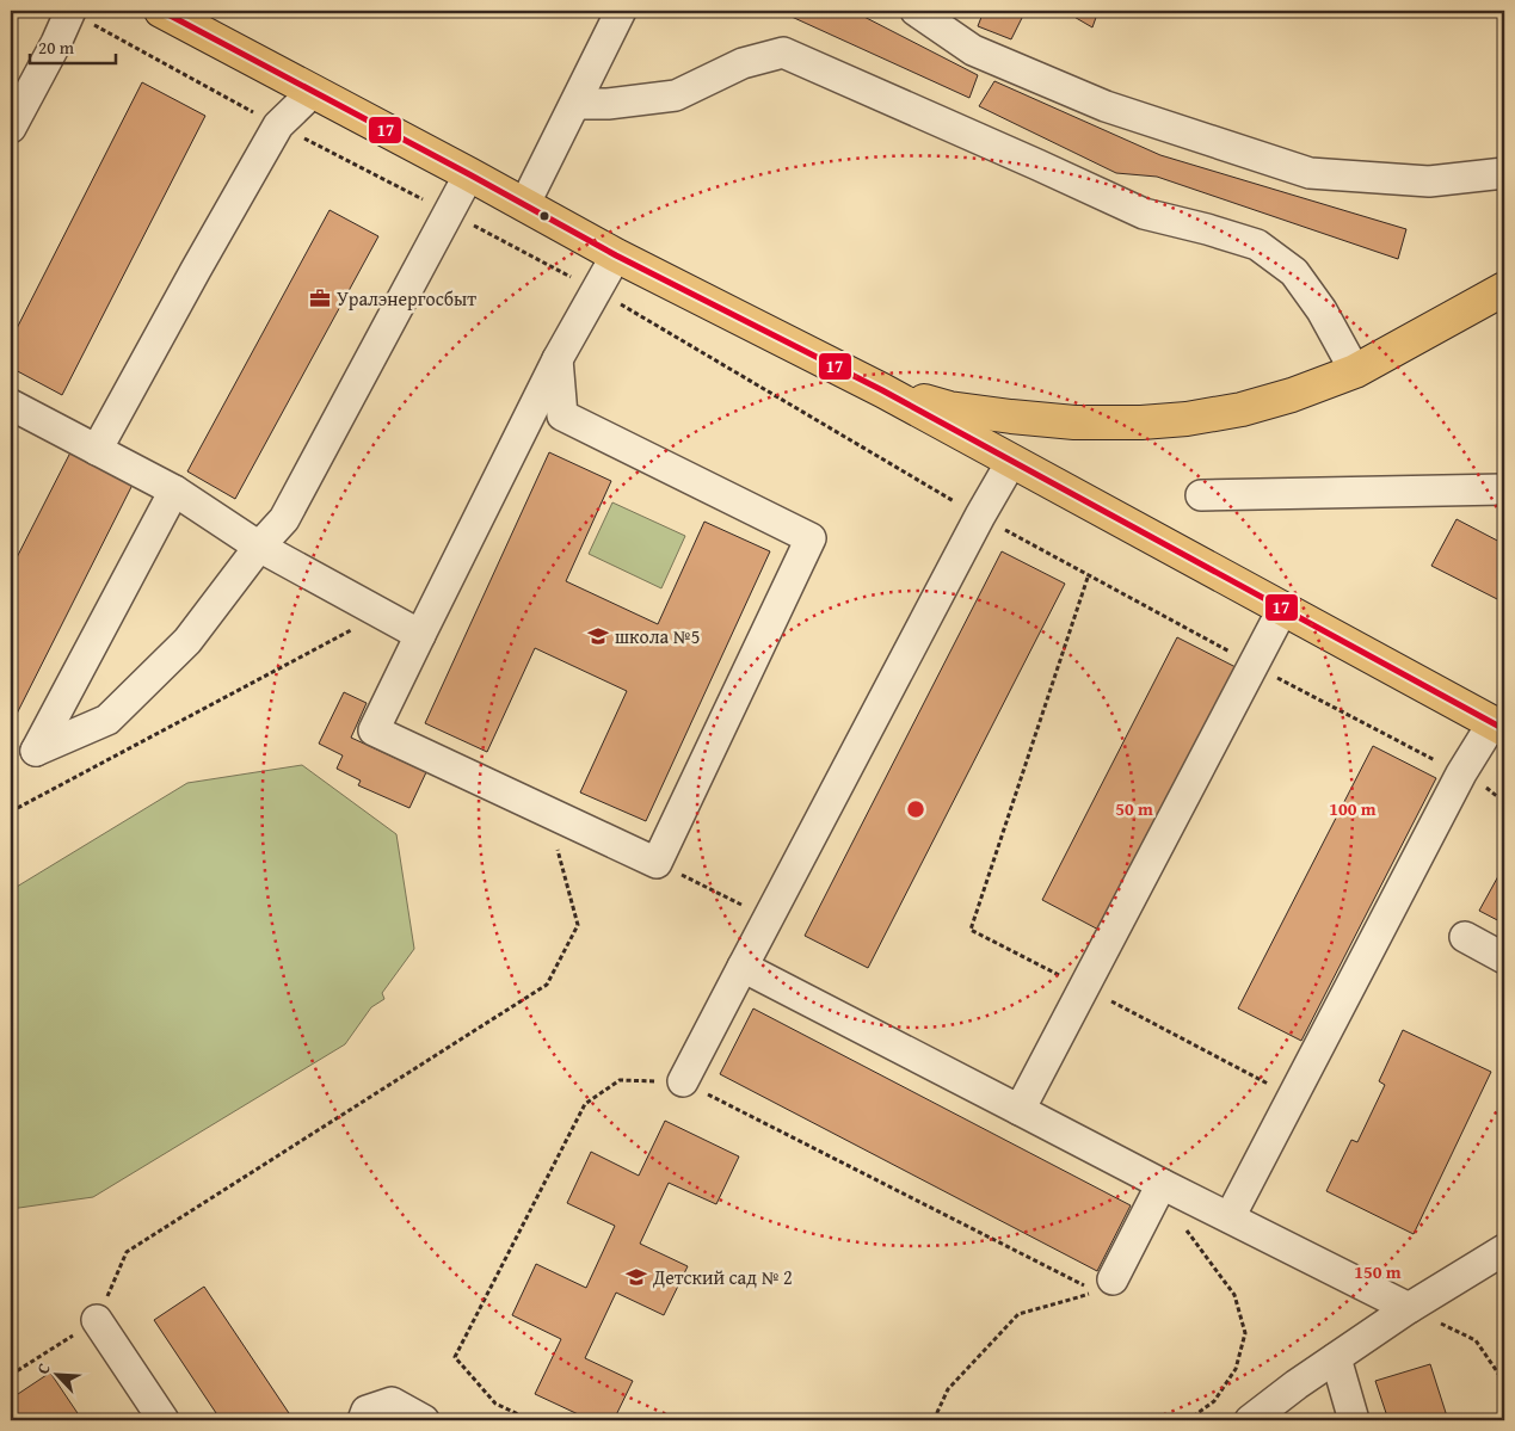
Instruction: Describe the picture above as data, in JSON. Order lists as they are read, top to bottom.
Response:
{
  "places": {
    "office": ["Уралэнергосбыт"],
    "school or university": ["школа №5", "Детский сад № 2"]
  },
  "lines": ["transit line 17"],
  "scale_bar": "20 m",
  "north": "top left",
  "rings": ["50 m", "100 m", "150 m"]
}
